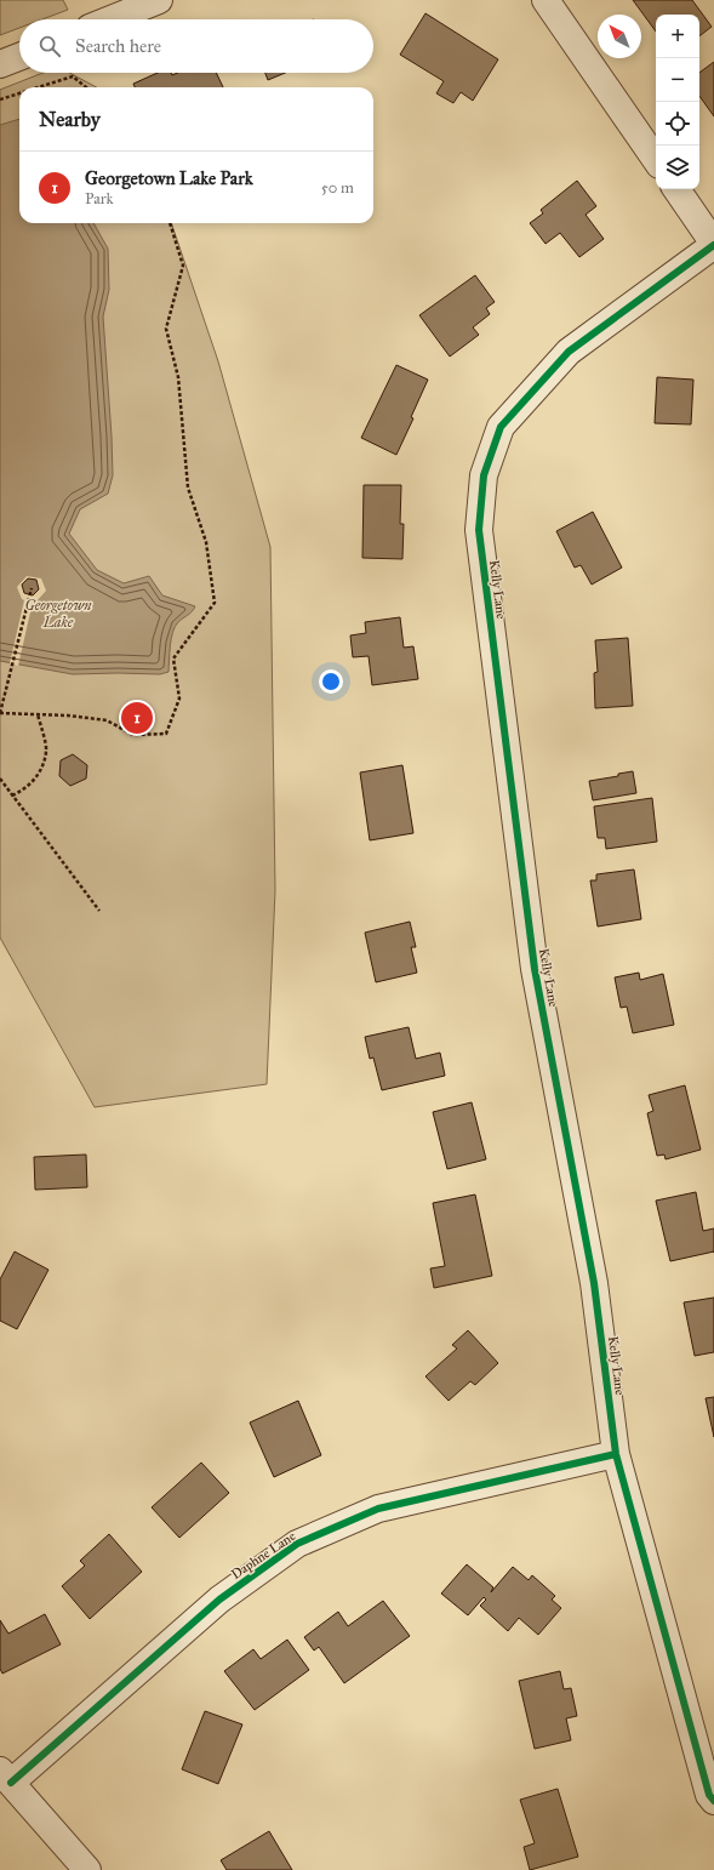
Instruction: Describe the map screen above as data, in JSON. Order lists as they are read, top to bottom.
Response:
{
  "streets": {
    "street": ["Kelly Lane", "Daphne Lane"]
  },
  "crossings": [
    ["Kelly Lane", "Daphne Lane"]
  ],
  "water": ["Georgetown Lake"],
  "north": "top left",
  "page": {
    "map_buttons": ["+", "−"],
    "search": "Search here",
    "heading": "Nearby",
    "list": [
      {
        "mark": "1",
        "name": "Georgetown Lake Park",
        "note": "Park",
        "value": "50 m"
      }
    ],
    "pins": "1"
  }
}
